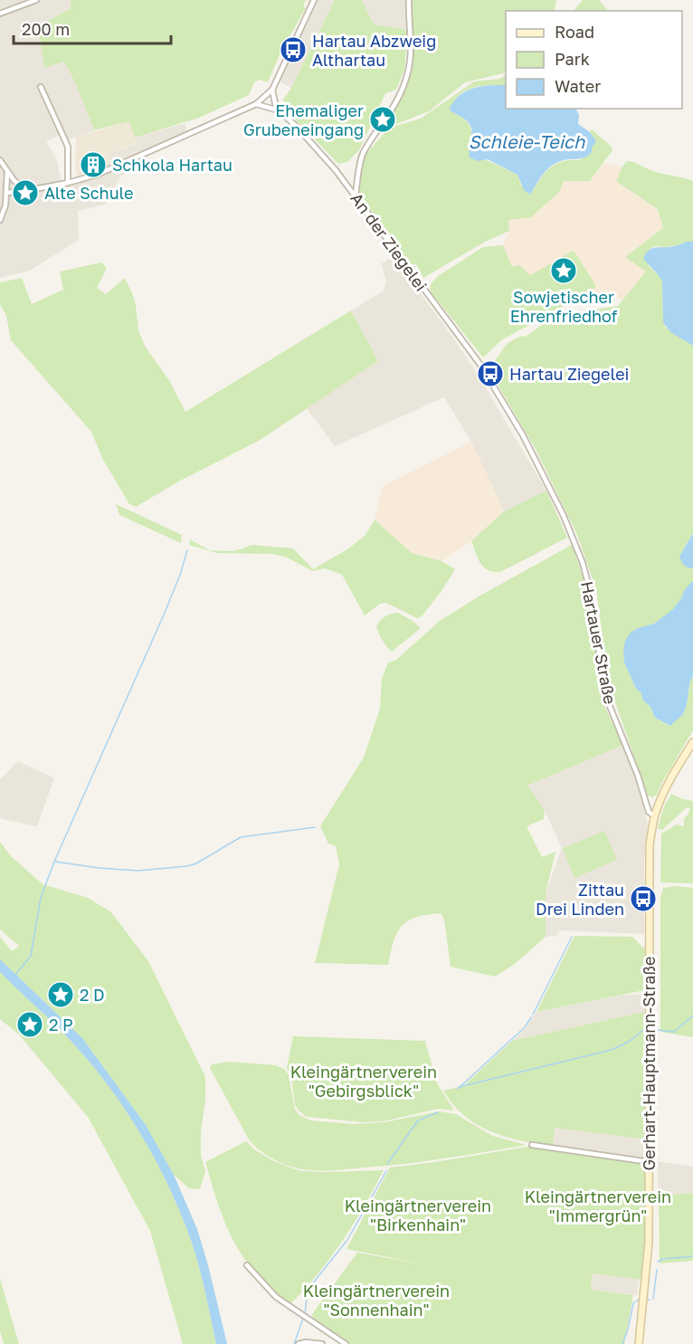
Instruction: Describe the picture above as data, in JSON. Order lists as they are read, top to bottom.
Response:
{
  "streets": {
    "main road": ["Gerhart-Hauptmann-Straße"],
    "street": ["An der Ziegelei", "Hartauer Straße"]
  },
  "crossings": [
    ["An der Ziegelei", "Hartauer Straße"],
    ["Hartauer Straße", "Gerhart-Hauptmann-Straße"]
  ],
  "water": ["Schleie-Teich"],
  "parks": [
    "Kleingärtnerverein \"Gebirgsblick\"",
    "Kleingärtnerverein \"Immergrün\"",
    "Kleingärtnerverein \"Birkenhain\"",
    "Kleingärtnerverein \"Sonnenhain\""
  ],
  "places": {
    "bus stop": ["Hartau Abzweig Althartau", "Hartau Ziegelei", "Zittau Drei Linden"],
    "place": [
      "Ehemaliger Grubeneingang",
      "Alte Schule",
      "Sowjetischer Ehrenfriedhof",
      "2 D",
      "2 P"
    ],
    "building": ["Schkola Hartau"]
  },
  "legend": ["Road", "Park", "Water"],
  "scale_bar": "200 m"
}
